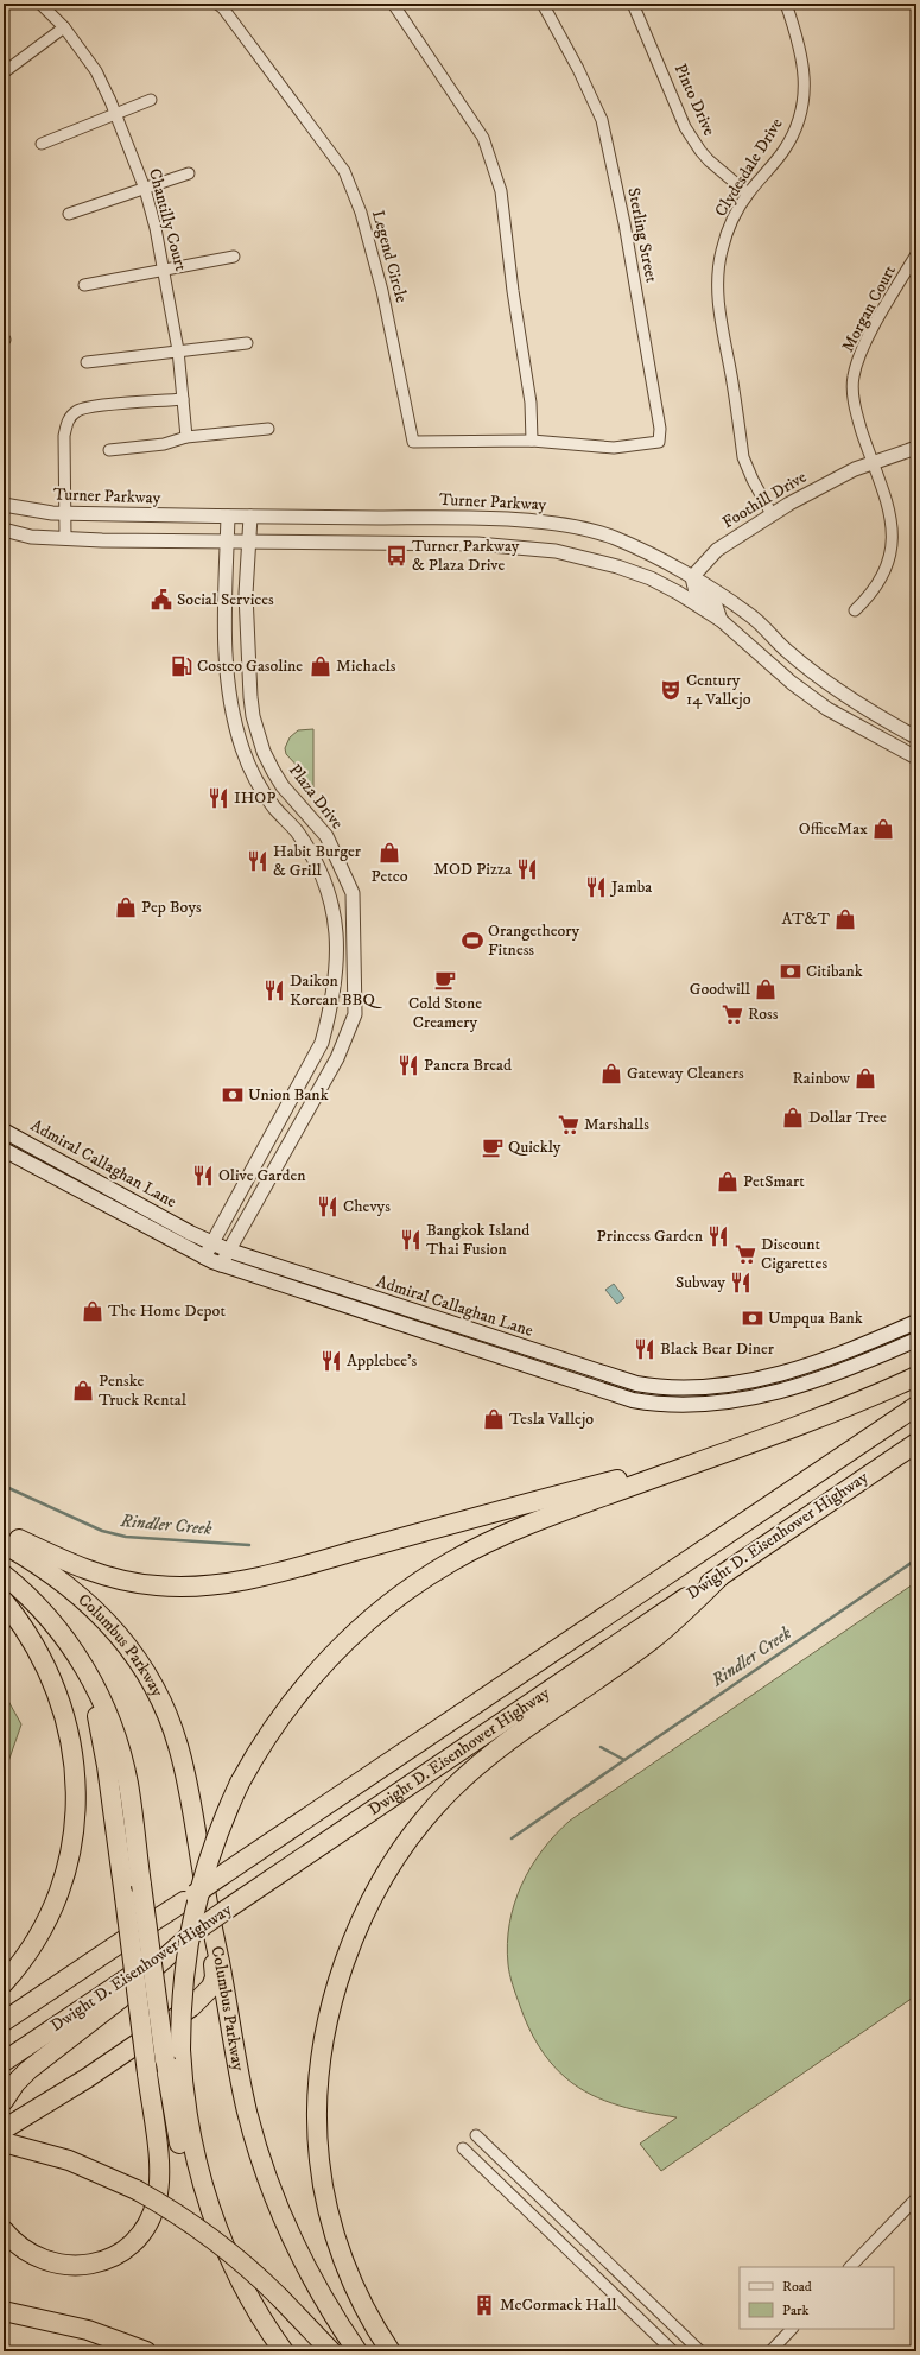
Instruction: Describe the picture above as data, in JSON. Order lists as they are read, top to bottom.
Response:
{
  "streets": {
    "highway": ["Dwight D. Eisenhower Highway", "Columbus Parkway"],
    "main road": ["Admiral Callaghan Lane"],
    "street": [
      "Pinto Drive",
      "Clydesdale Drive",
      "Chantilly Court",
      "Sterling Street",
      "Legend Circle",
      "Morgan Court",
      "Turner Parkway",
      "Foothill Drive",
      "Plaza Drive"
    ]
  },
  "crossings": [
    ["Pinto Drive", "Clydesdale Drive"],
    ["Clydesdale Drive", "Foothill Drive"],
    ["Sterling Street", "Legend Circle"],
    ["Morgan Court", "Foothill Drive"],
    ["Turner Parkway", "Foothill Drive"],
    ["Turner Parkway", "Plaza Drive"],
    ["Plaza Drive", "Admiral Callaghan Lane"]
  ],
  "water": ["Rindler Creek"],
  "places": {
    "bus stop": ["Turner Parkway & Plaza Drive"],
    "public building": ["Social Services"],
    "fuel station": ["Costco Gasoline"],
    "shop": [
      "Michaels",
      "OfficeMax",
      "Petco",
      "Pep Boys",
      "AT&T",
      "Goodwill",
      "Gateway Cleaners",
      "Rainbow",
      "Dollar Tree",
      "PetSmart",
      "The Home Depot",
      "Penske Truck Rental",
      "Tesla Vallejo"
    ],
    "theatre": ["Century 14 Vallejo"],
    "restaurant": [
      "IHOP",
      "Habit Burger & Grill",
      "MOD Pizza",
      "Jamba",
      "Daikon Korean BBQ",
      "Panera Bread",
      "Olive Garden",
      "Chevys",
      "Princess Garden",
      "Bangkok Island Thai Fusion",
      "Subway",
      "Black Bear Diner",
      "Applebee's"
    ],
    "sports": ["Orangetheory Fitness"],
    "bank": ["Citibank", "Union Bank", "Umpqua Bank"],
    "cafe": ["Cold Stone Creamery", "Quickly"],
    "supermarket": ["Ross", "Marshalls", "Discount Cigarettes"],
    "building": ["McCormack Hall"]
  },
  "legend": ["Road", "Park"]
}
